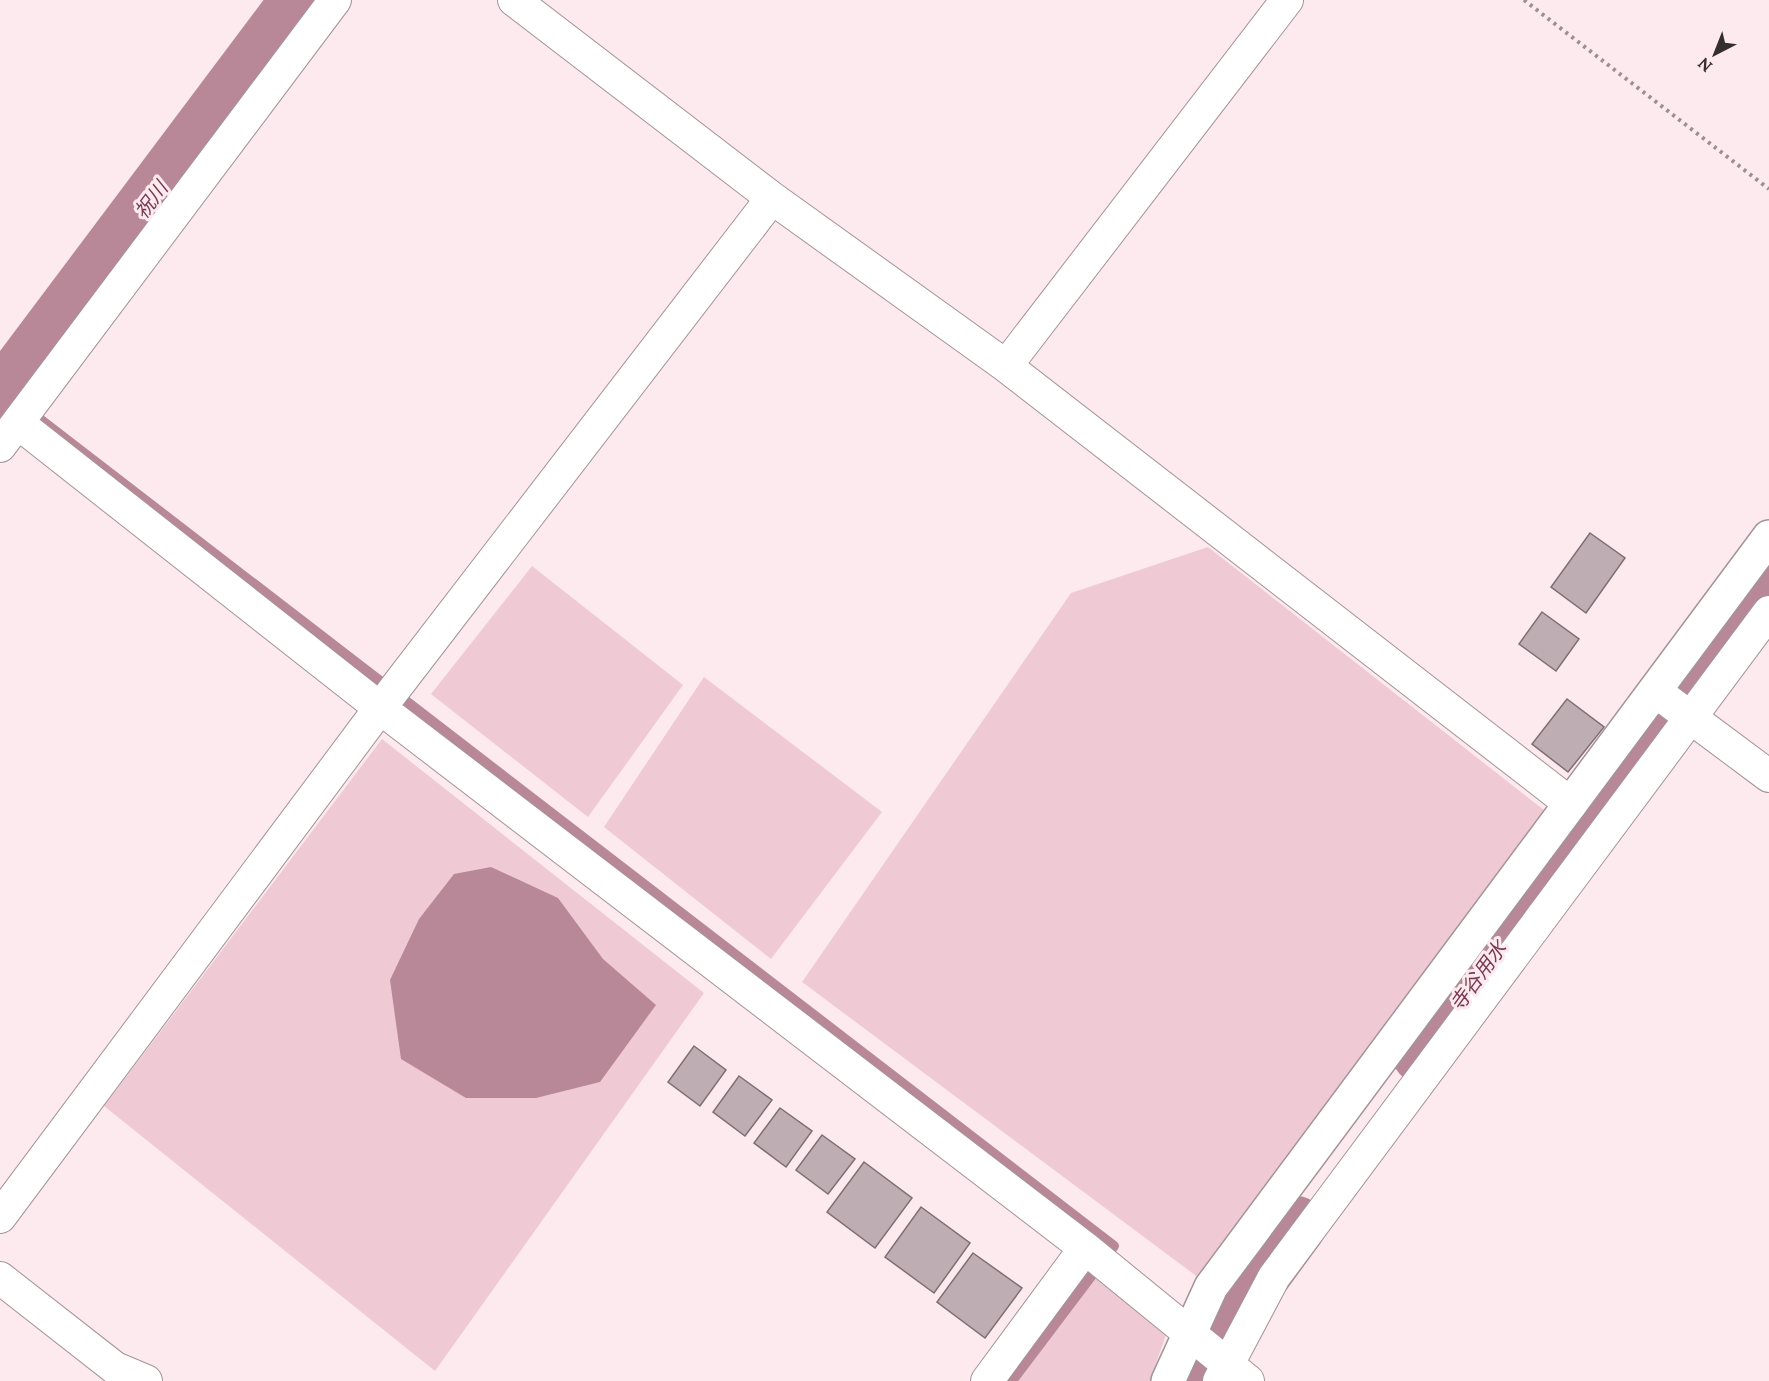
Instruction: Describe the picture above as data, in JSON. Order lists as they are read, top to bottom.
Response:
{
  "water": ["祝川", "寺谷用水"],
  "north": "bottom left"
}
